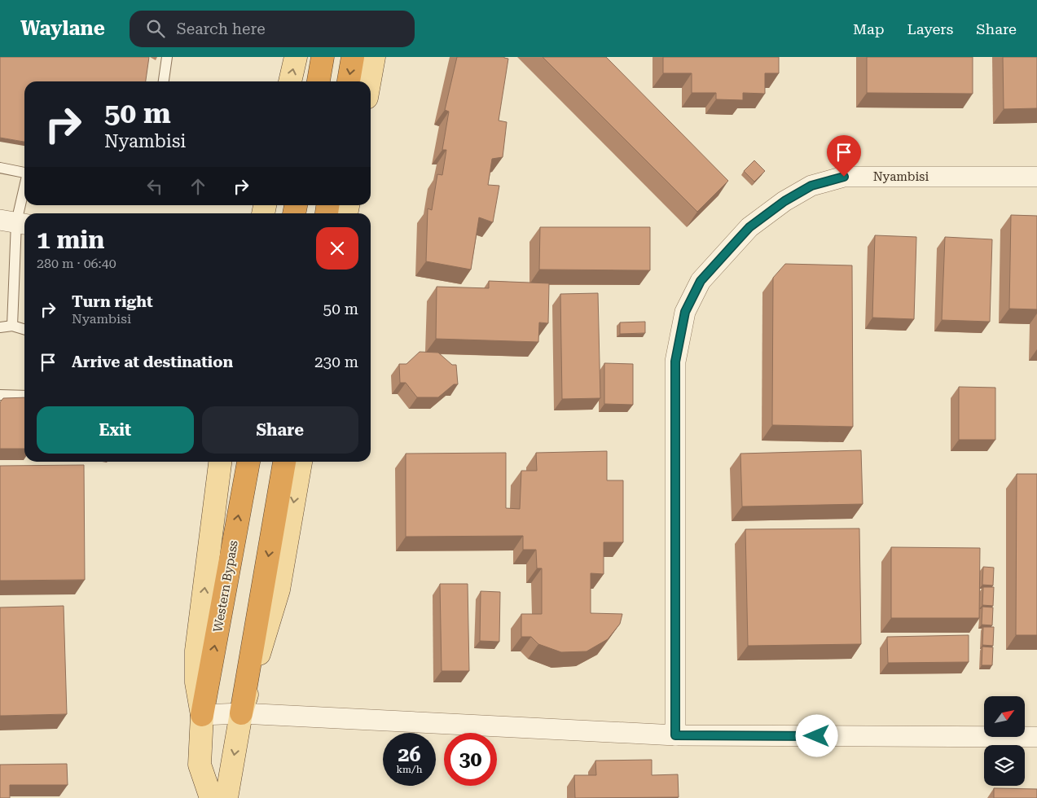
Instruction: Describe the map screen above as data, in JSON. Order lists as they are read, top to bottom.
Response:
{
  "streets": {
    "highway": ["Western Bypass"],
    "street": ["Nyambisi"]
  },
  "north": "top right",
  "page": {
    "header": "Waylane",
    "search": "Search here",
    "nav": ["Map", "Layers", "Share"],
    "turn": ["50 m", "Nyambisi"],
    "heading": ["1 min", "280 m · 06:40"],
    "list": [
      {
        "name": "Turn right",
        "note": "Nyambisi",
        "value": "50 m"
      },
      {
        "name": "Arrive at destination",
        "value": "230 m"
      }
    ],
    "buttons": ["Exit", "Share"],
    "speed": "26 km/h",
    "limit": "30"
  }
}
